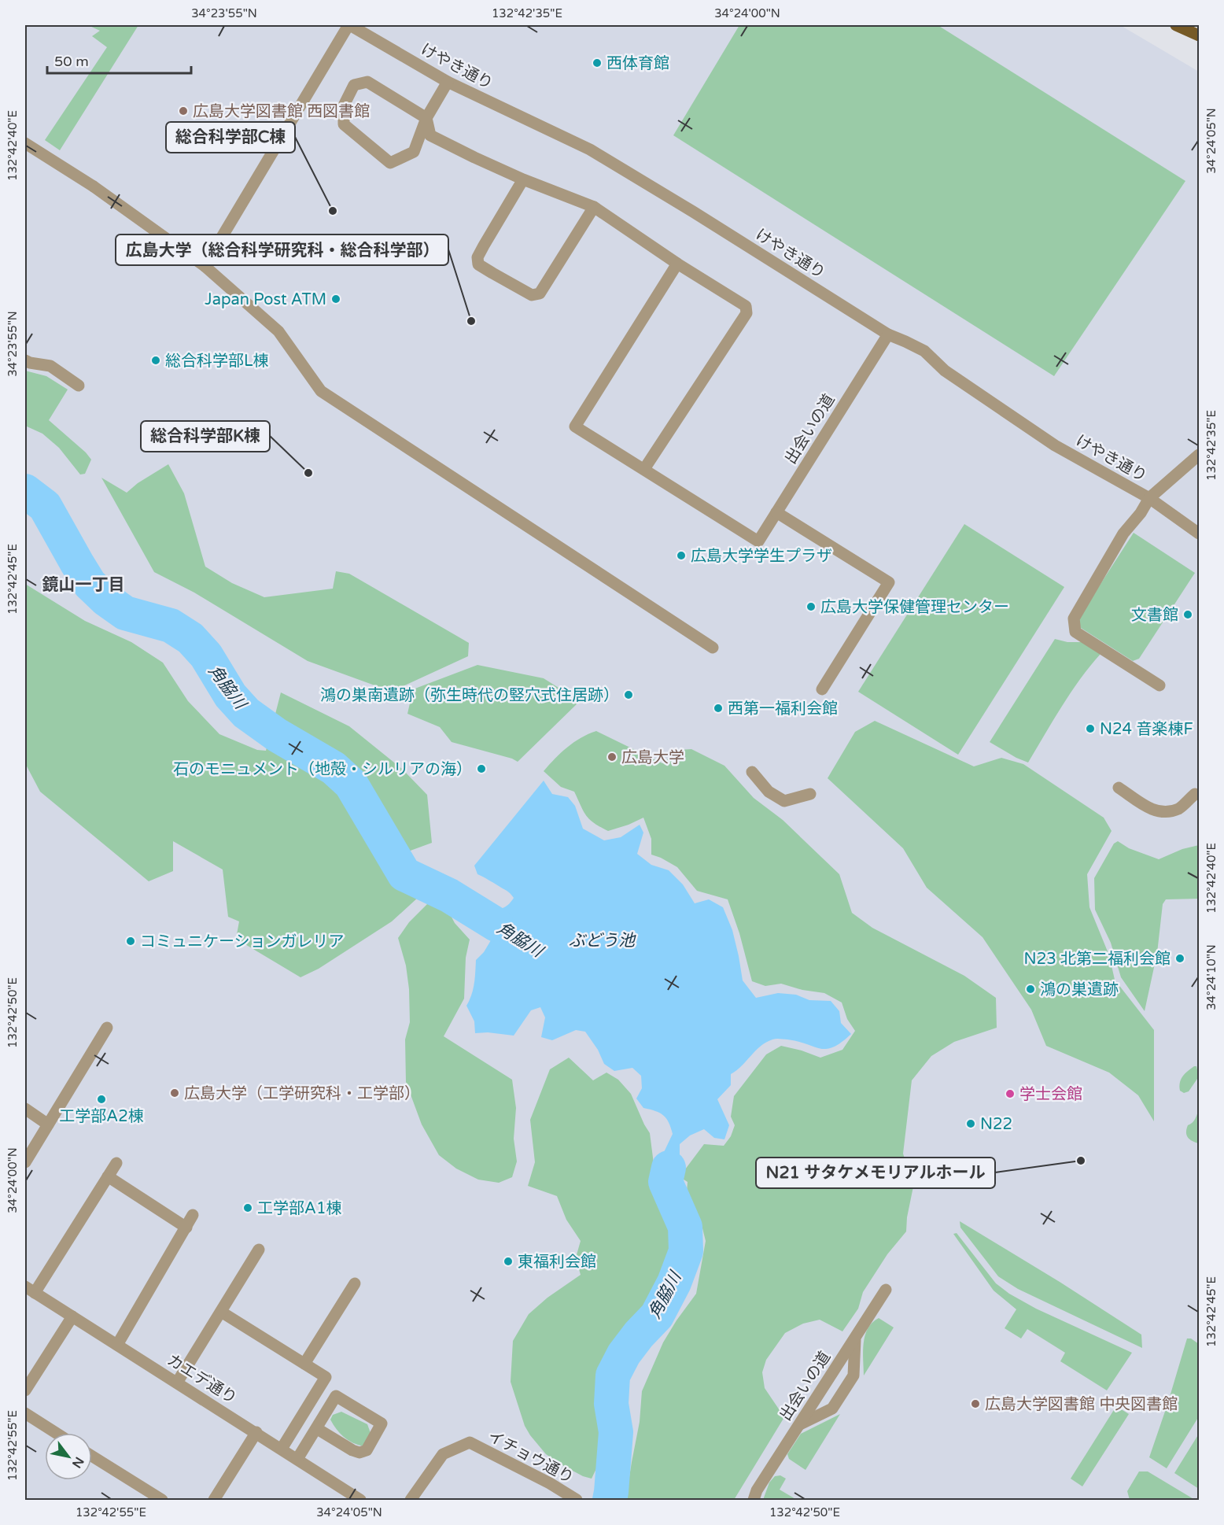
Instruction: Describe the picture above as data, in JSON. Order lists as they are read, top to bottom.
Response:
{
  "streets": {
    "street": [
      "けやき通り",
      "出会いの道",
      "カエデ通り",
      "イチョウ通り"
    ]
  },
  "crossings": [
    ["けやき通り", "出会いの道"]
  ],
  "districts": ["鏡山一丁目"],
  "water": ["角脇川", "ぶどう池"],
  "places": [
    "西体育館",
    "広島大学図書館 西図書館",
    "総合科学部C棟",
    "Japan Post ATM",
    "広島大学（総合科学研究科・総合科学部）",
    "総合科学部L棟",
    "総合科学部K棟",
    "広島大学学生プラザ",
    "広島大学保健管理センター",
    "文書館",
    "鴻の巣南遺跡（弥生時代の竪穴式住居跡）",
    "西第一福利会館",
    "N24 音楽棟F",
    "広島大学",
    "石のモニュメント（地殻・シルリアの海）",
    "コミュニケーションガレリア",
    "N23 北第二福利会館",
    "鴻の巣遺跡",
    "広島大学（工学研究科・工学部）",
    "学士会館",
    "工学部A2棟",
    "N22",
    "N21 サタケメモリアルホール",
    "工学部A1棟",
    "東福利会館",
    "広島大学図書館 中央図書館"
  ],
  "scale_bar": "50 m",
  "north": "bottom right",
  "coordinates": [
    "34°23'55\"N",
    "132°42'35\"E",
    "34°24'00\"N",
    "34°24'05\"N",
    "132°42'40\"E",
    "132°42'45\"E",
    "34°24'10\"N",
    "132°42'50\"E",
    "132°42'55\"E"
  ]
}
